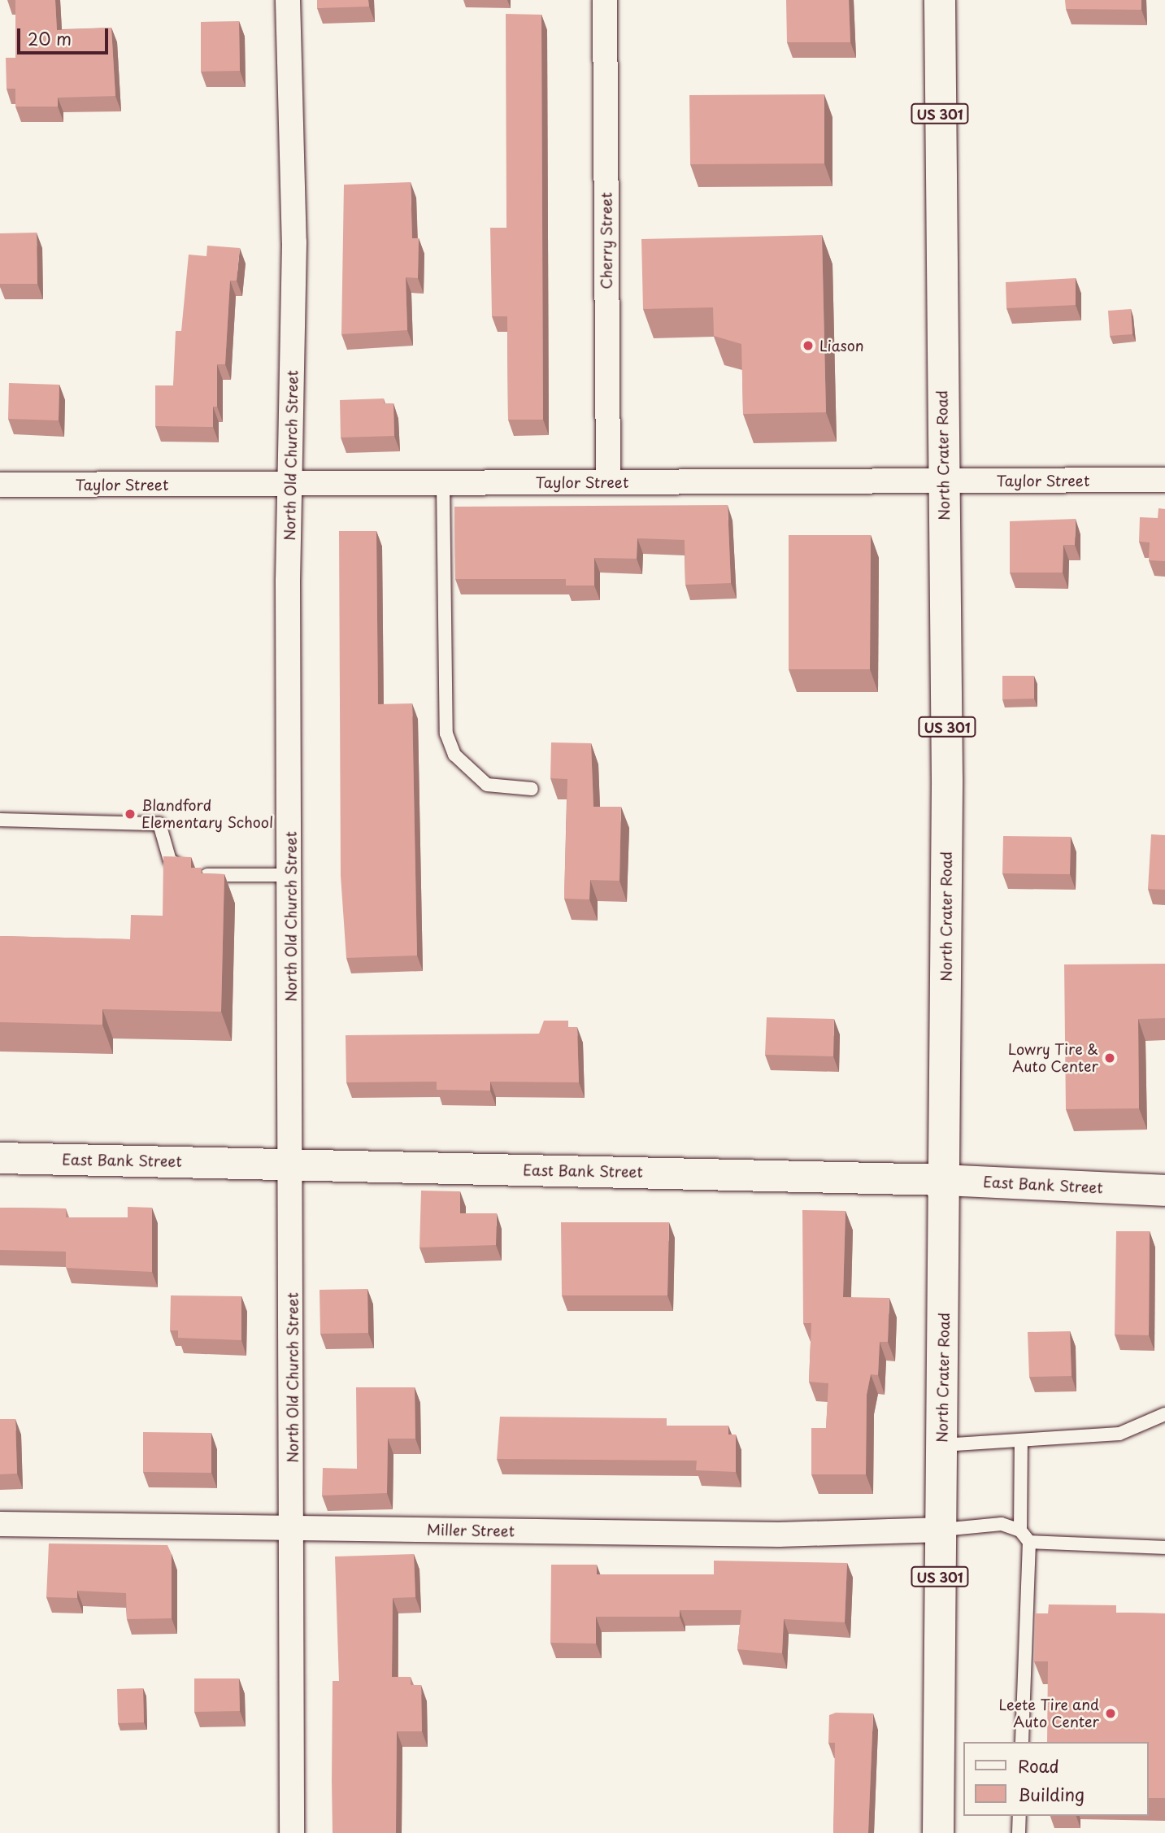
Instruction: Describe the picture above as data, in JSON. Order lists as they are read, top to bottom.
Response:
{
  "streets": {
    "main road": ["US 301", "North Crater Road", "East Bank Street"],
    "street": [
      "Cherry Street",
      "North Old Church Street",
      "Taylor Street",
      "Miller Street"
    ]
  },
  "crossings": [
    ["Cherry Street", "Taylor Street"],
    ["North Old Church Street", "Taylor Street"],
    ["North Old Church Street", "East Bank Street"],
    ["North Old Church Street", "Miller Street"],
    ["North Crater Road", "Taylor Street"],
    ["North Crater Road", "East Bank Street"],
    ["North Crater Road", "Miller Street"]
  ],
  "places": [
    "Liason",
    "Blandford Elementary School",
    "Lowry Tire & Auto Center",
    "Leete Tire and Auto Center"
  ],
  "legend": ["Road", "Building"],
  "scale_bar": "20 m"
}
